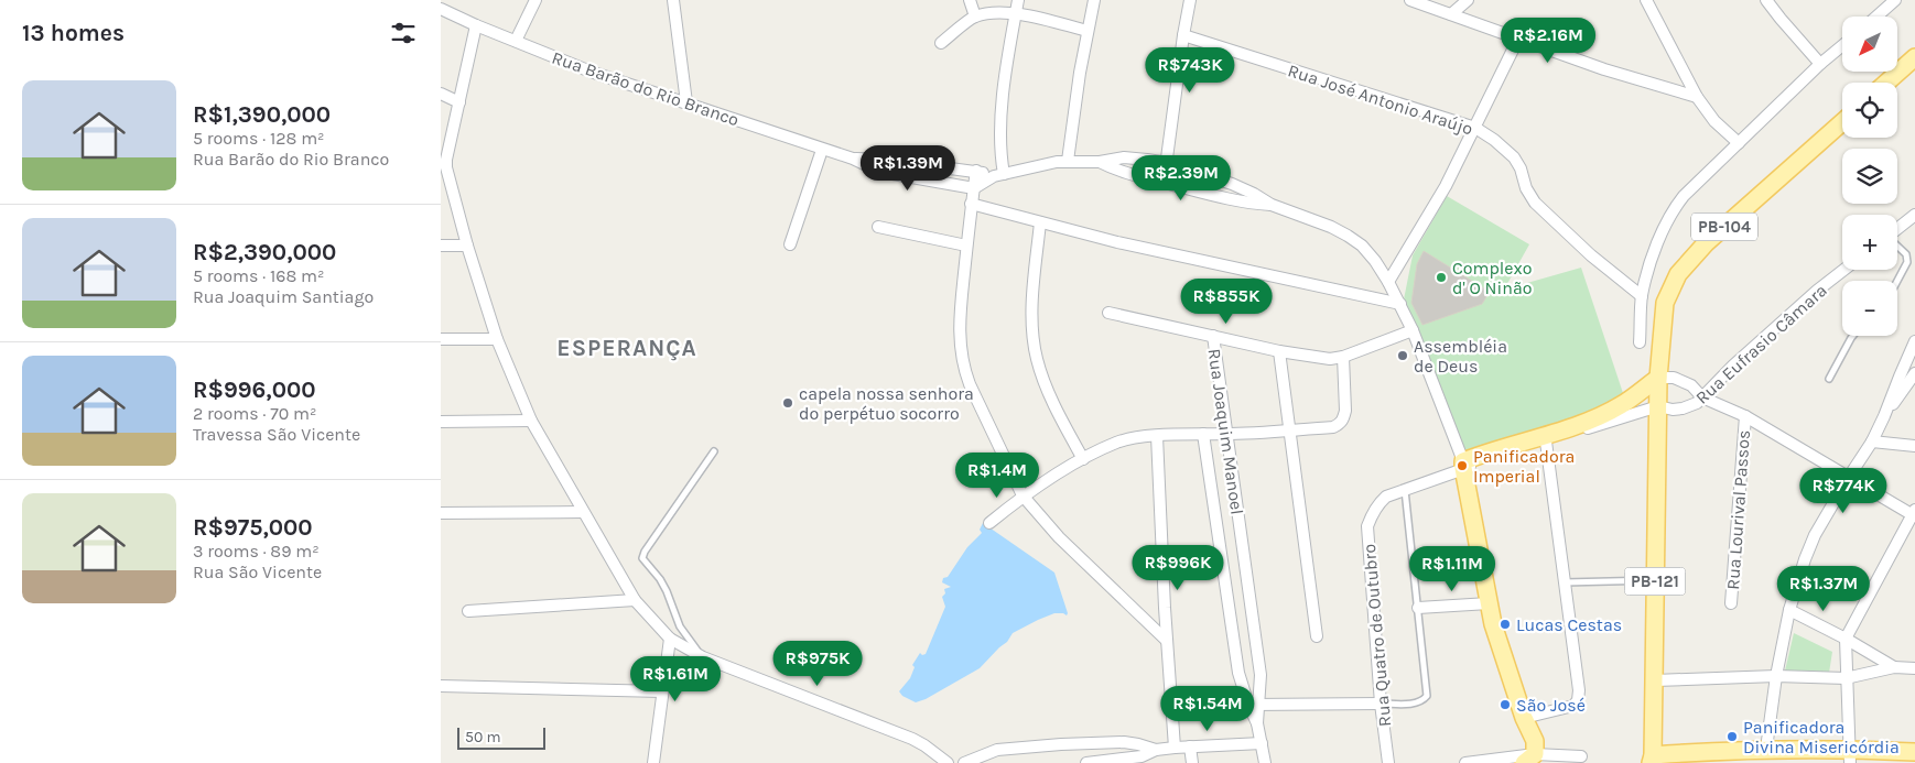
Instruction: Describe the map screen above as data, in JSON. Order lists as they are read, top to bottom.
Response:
{
  "streets": {
    "main road": ["PB-104", "PB-121"],
    "street": [
      "Rua Barão do Rio Branco",
      "Rua José Antonio Araújo",
      "Rua Eufrasio Câmara",
      "Rua Joaquim Manoel",
      "Rua Lourival Passos",
      "Rua Quatro de Outubro"
    ]
  },
  "crossings": [
    ["PB-104", "PB-121"],
    ["Rua Eufrasio Câmara", "PB-121"],
    ["Rua Eufrasio Câmara", "Rua Quatro de Outubro"],
    ["PB-121", "Rua Quatro de Outubro"]
  ],
  "districts": ["ESPERANÇA"],
  "places": [
    "Complexo d' O Ninão",
    "Assembléia de Deus",
    "capela nossa senhora do perpétuo socorro",
    "Panificadora Imperial",
    "Lucas Cestas",
    "São José",
    "Panificadora Divina Misericórdia"
  ],
  "scale_bar": "50 m",
  "north": "bottom left",
  "page": {
    "heading": "13 homes",
    "map_buttons": ["+", "−"],
    "price": [
      "R$2.16M",
      "R$743K",
      "R$1.39M",
      "R$2.39M",
      "R$855K",
      "R$1.4M",
      "R$774K",
      "R$996K",
      "R$1.11M",
      "R$1.37M",
      "R$975K",
      "R$1.61M",
      "R$1.54M"
    ],
    "list": [
      {
        "name": "R$1,390,000",
        "note": "5 rooms · 128 m² · Rua Barão do Rio Branco"
      },
      {
        "name": "R$2,390,000",
        "note": "5 rooms · 168 m² · Rua Joaquim Santiago"
      },
      {
        "name": "R$996,000",
        "note": "2 rooms · 70 m² · Travessa São Vicente"
      },
      {
        "name": "R$975,000",
        "note": "3 rooms · 89 m² · Rua São Vicente"
      }
    ],
    "scale": "50 m"
  }
}
